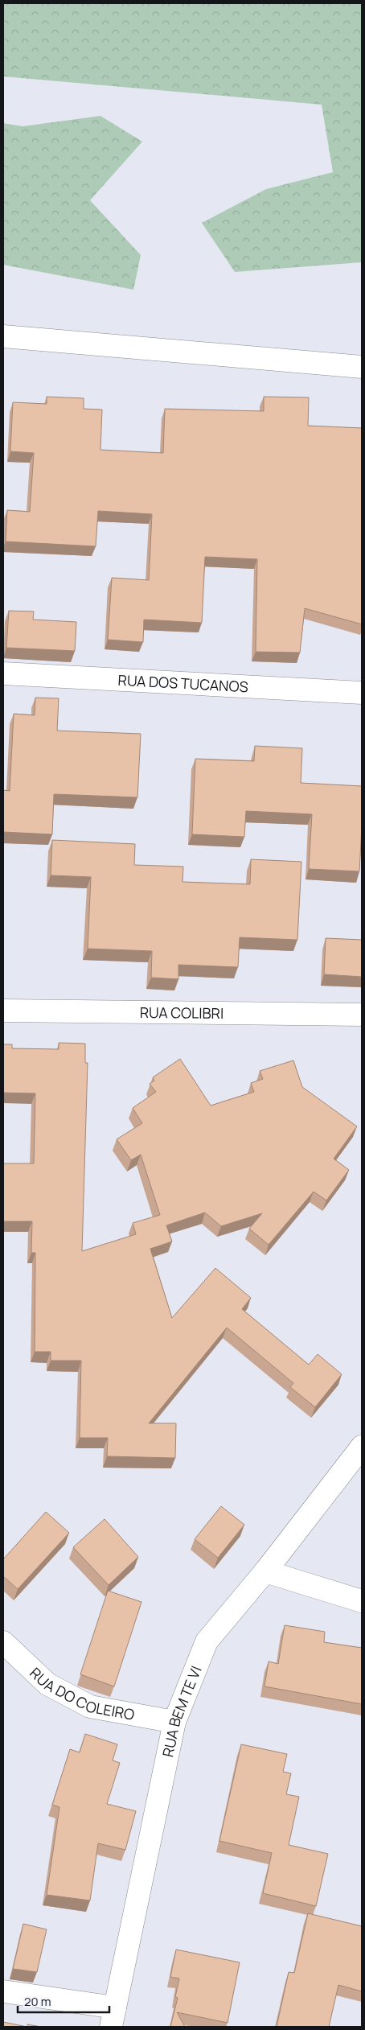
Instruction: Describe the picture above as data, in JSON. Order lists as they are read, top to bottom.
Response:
{
  "streets": {
    "street": [
      "RUA DOS TUCANOS",
      "RUA COLIBRI",
      "RUA DO COLEIRO",
      "RUA BEM TE VI"
    ]
  },
  "crossings": [
    ["RUA DO COLEIRO", "RUA BEM TE VI"]
  ],
  "scale_bar": "20 m"
}
